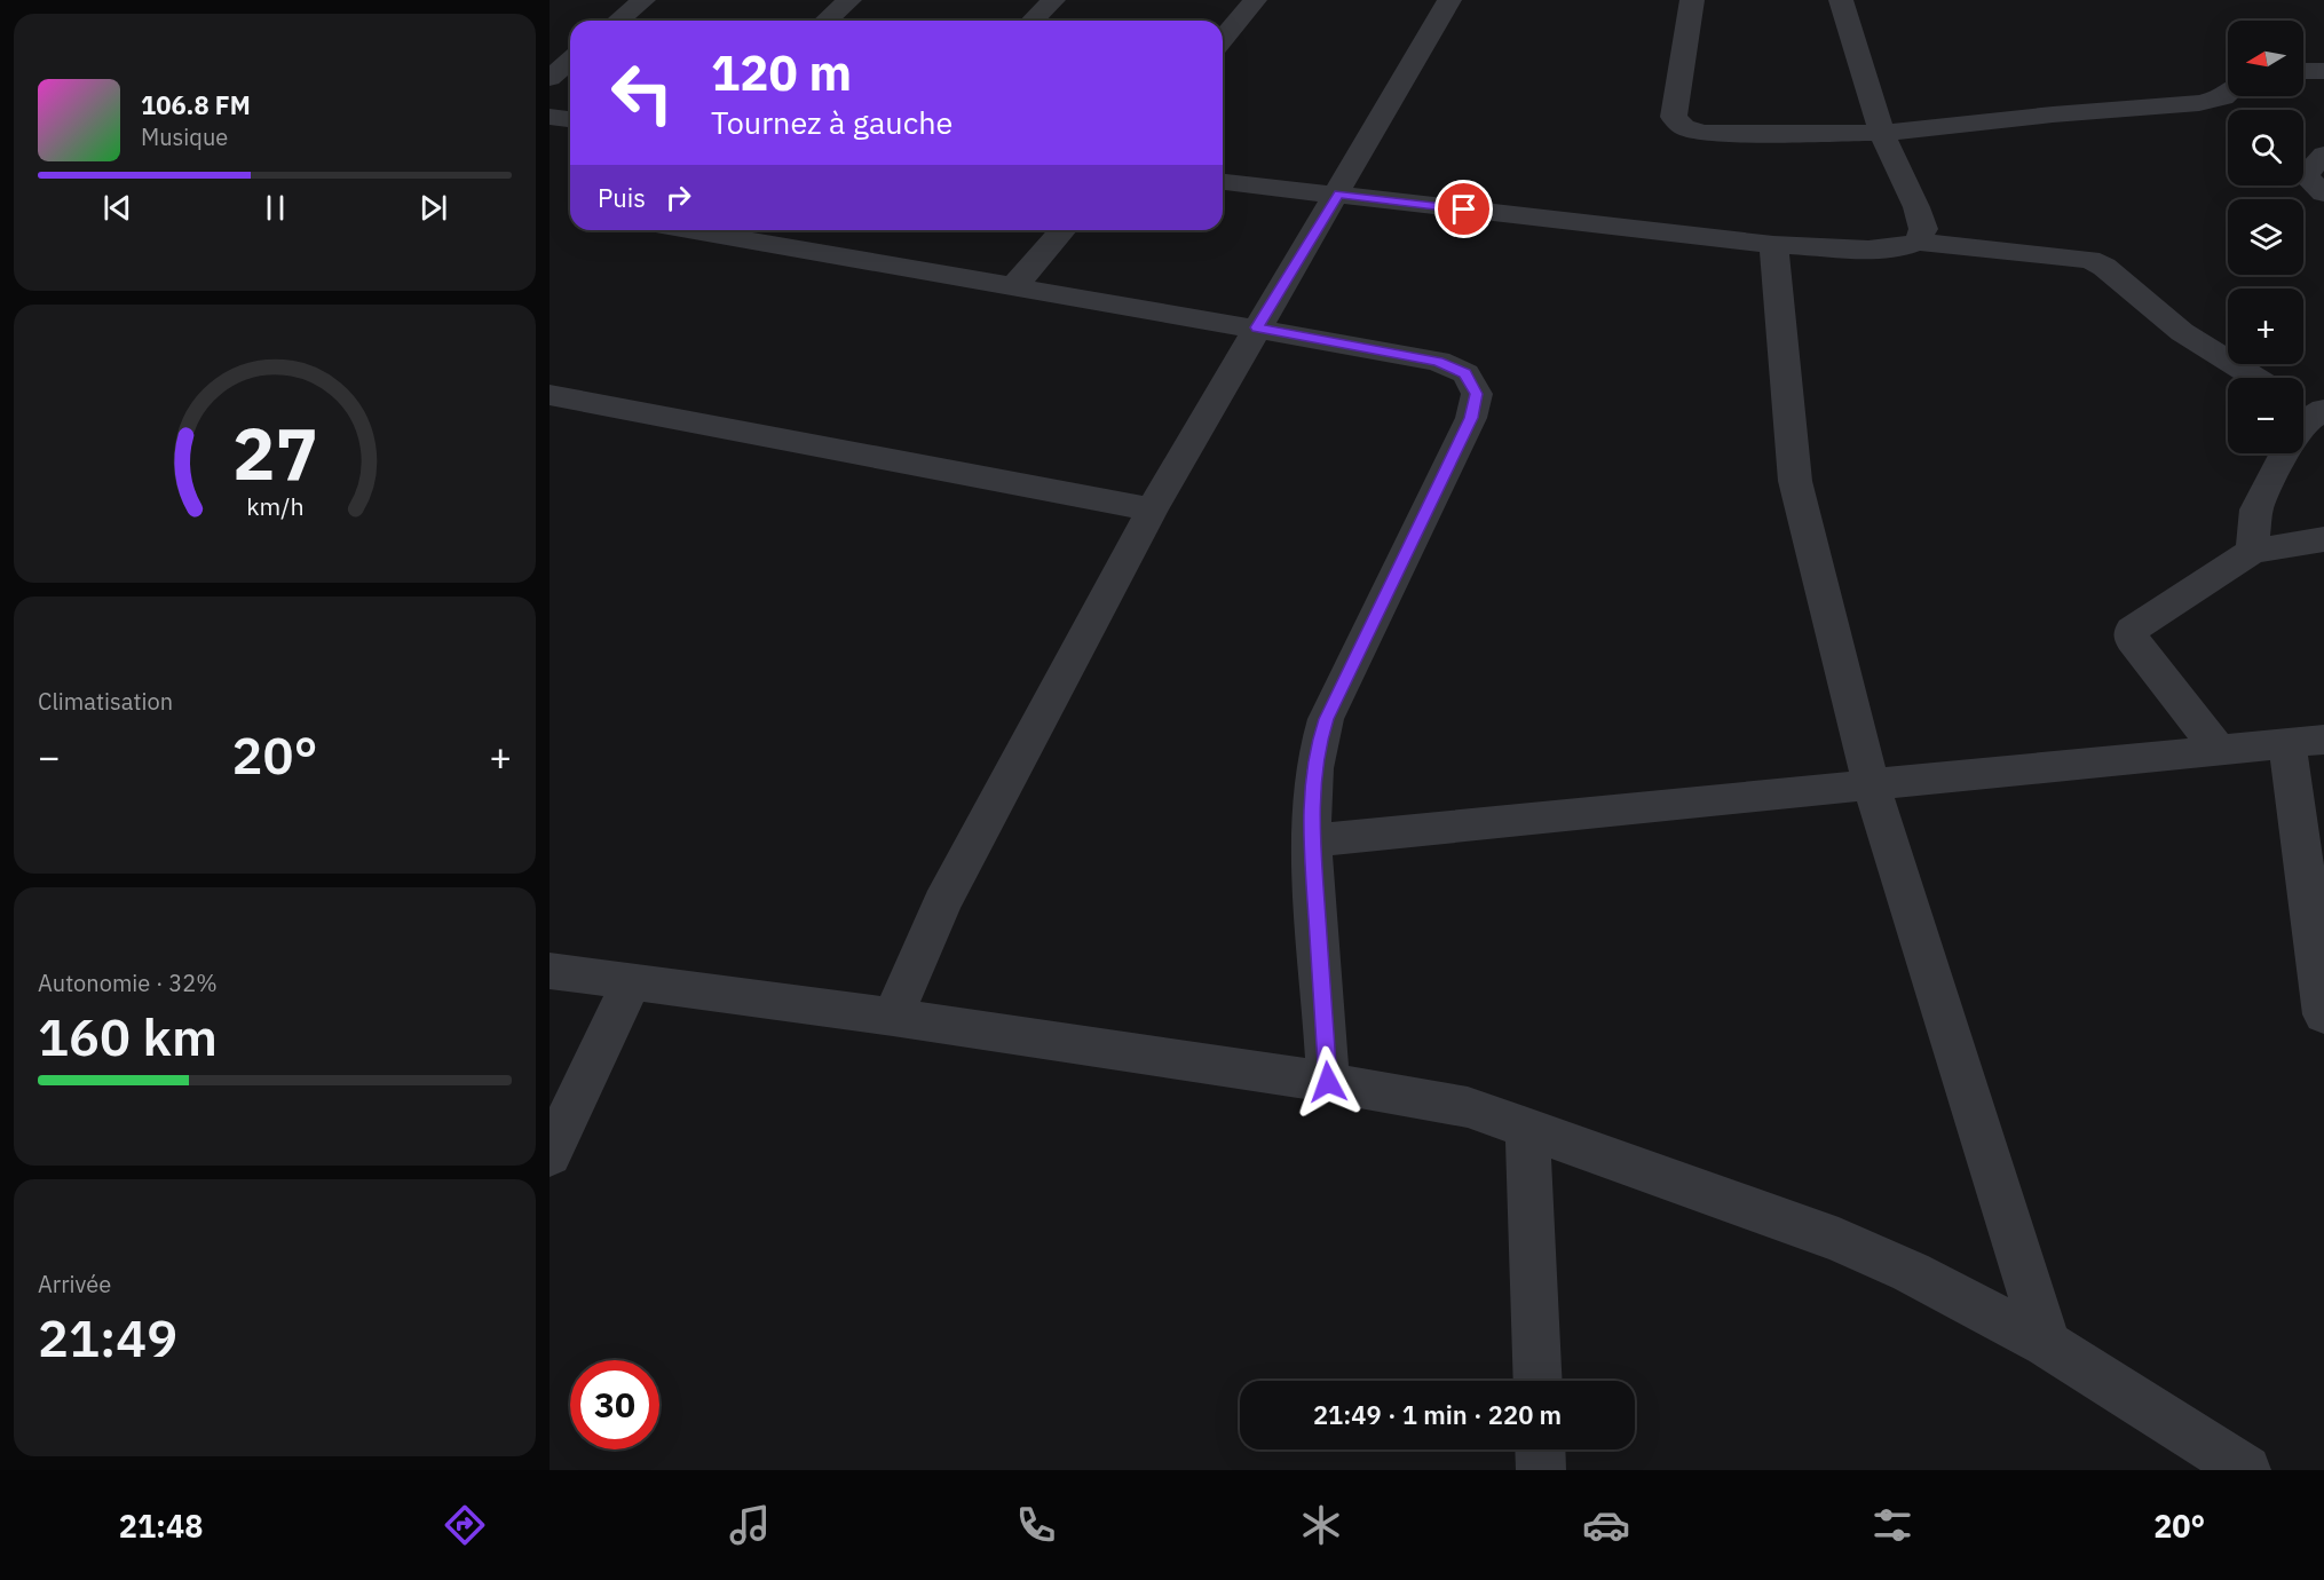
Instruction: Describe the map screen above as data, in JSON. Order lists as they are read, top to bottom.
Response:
{
  "north": "left",
  "page": {
    "map_buttons": ["+", "−"],
    "turn": ["120 m", "Tournez à gauche"],
    "song": ["106.8 FM", "Musique"],
    "then": "Puis",
    "tile": [
      "Climatisation",
      ["Autonomie · 32%", "160 km"],
      ["Arrivée", "21:49"]
    ],
    "heat": ["−", "20°", "+"],
    "limit": "30",
    "trip": "21:49 · 1 min · 220 m",
    "tabs": ["21:48", "20°"],
    "gauge": ["27", "km/h"]
  }
}
